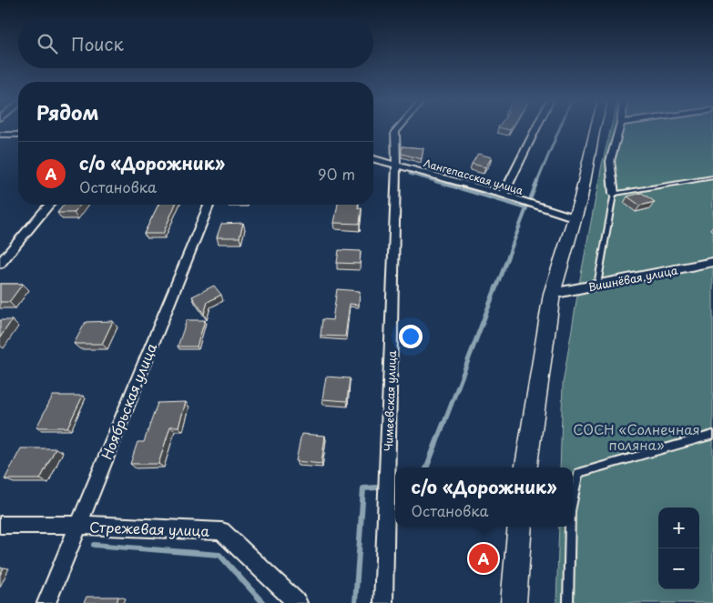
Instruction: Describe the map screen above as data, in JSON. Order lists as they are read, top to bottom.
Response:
{
  "streets": {
    "street": [
      "Лангепасская улица",
      "Вишнёвая улица",
      "Ноябрьская улица",
      "Чимеевская улица",
      "Стрежевая улица"
    ]
  },
  "crossings": [
    ["Лангепасская улица", "Чимеевская улица"],
    ["Ноябрьская улица", "Стрежевая улица"]
  ],
  "parks": ["СОСН «Солнечная поляна»"],
  "page": {
    "search": "Поиск",
    "heading": "Рядом",
    "list": [
      {
        "mark": "A",
        "name": "с/о «Дорожник»",
        "note": "Остановка",
        "value": "90 m"
      }
    ],
    "popup": ["с/о «Дорожник»", "Остановка"],
    "map_buttons": ["+", "−"],
    "pins": "A"
  }
}
